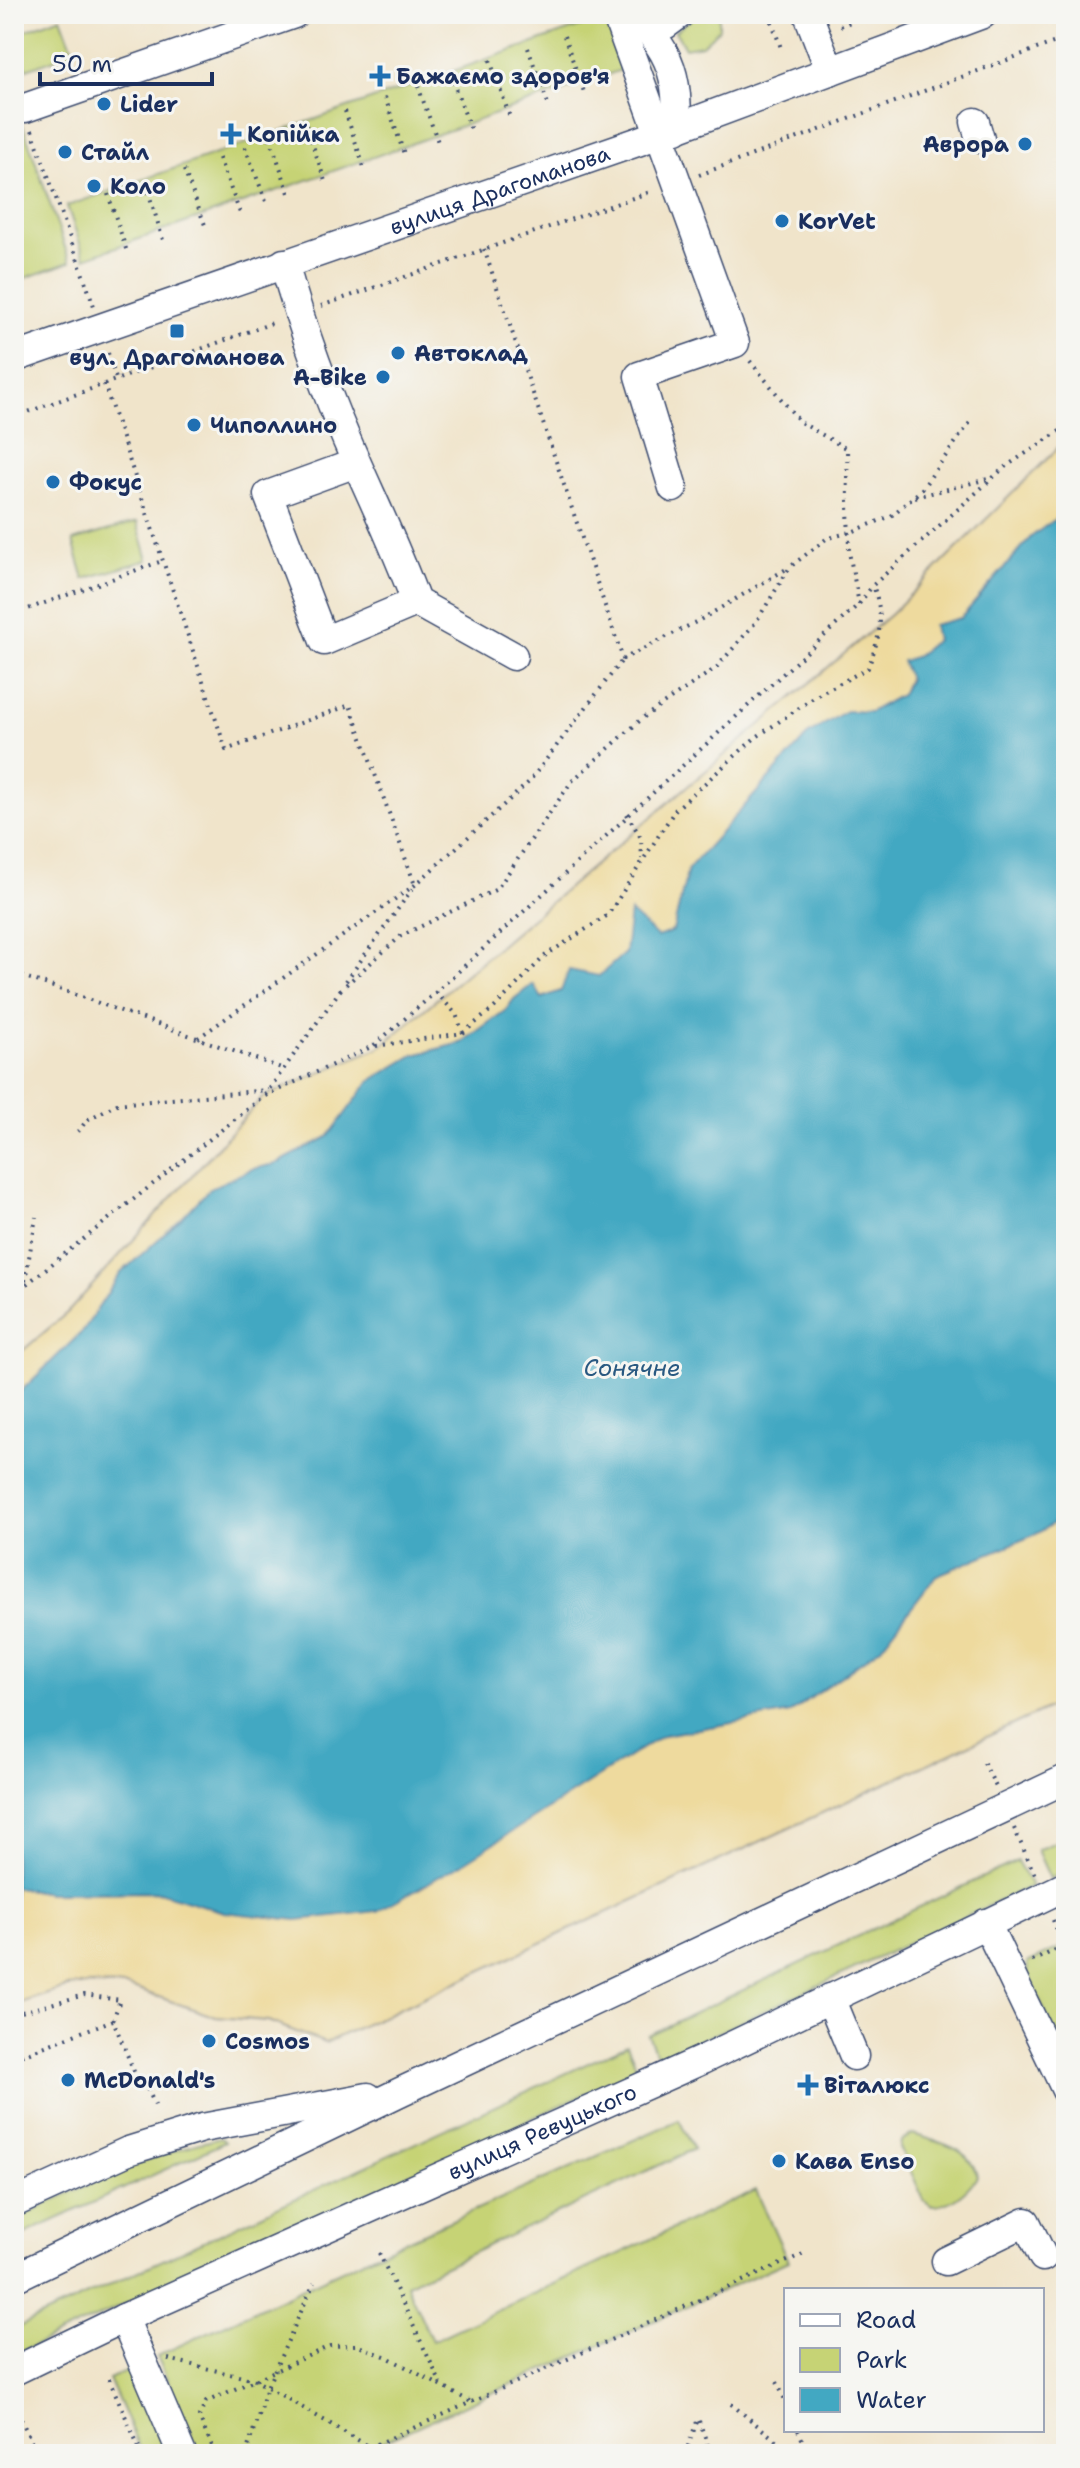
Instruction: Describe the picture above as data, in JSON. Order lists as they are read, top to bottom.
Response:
{
  "streets": {
    "street": ["вулиця Драгоманова", "вулиця Ревуцького"]
  },
  "water": ["Сонячне"],
  "places": {
    "health": ["Бажаємо здоров'я", "Копійка", "Віталюкс"],
    "other": [
      "Lider",
      "Аврора",
      "Стайл",
      "Коло",
      "KorVet",
      "Автоклад",
      "A-Bike",
      "Чиполлино",
      "Фокус",
      "Cosmos",
      "McDonald's",
      "Кава Enso"
    ],
    "transit": ["вул. Драгоманова"]
  },
  "legend": ["Road", "Park", "Water"],
  "scale_bar": "50 m"
}
